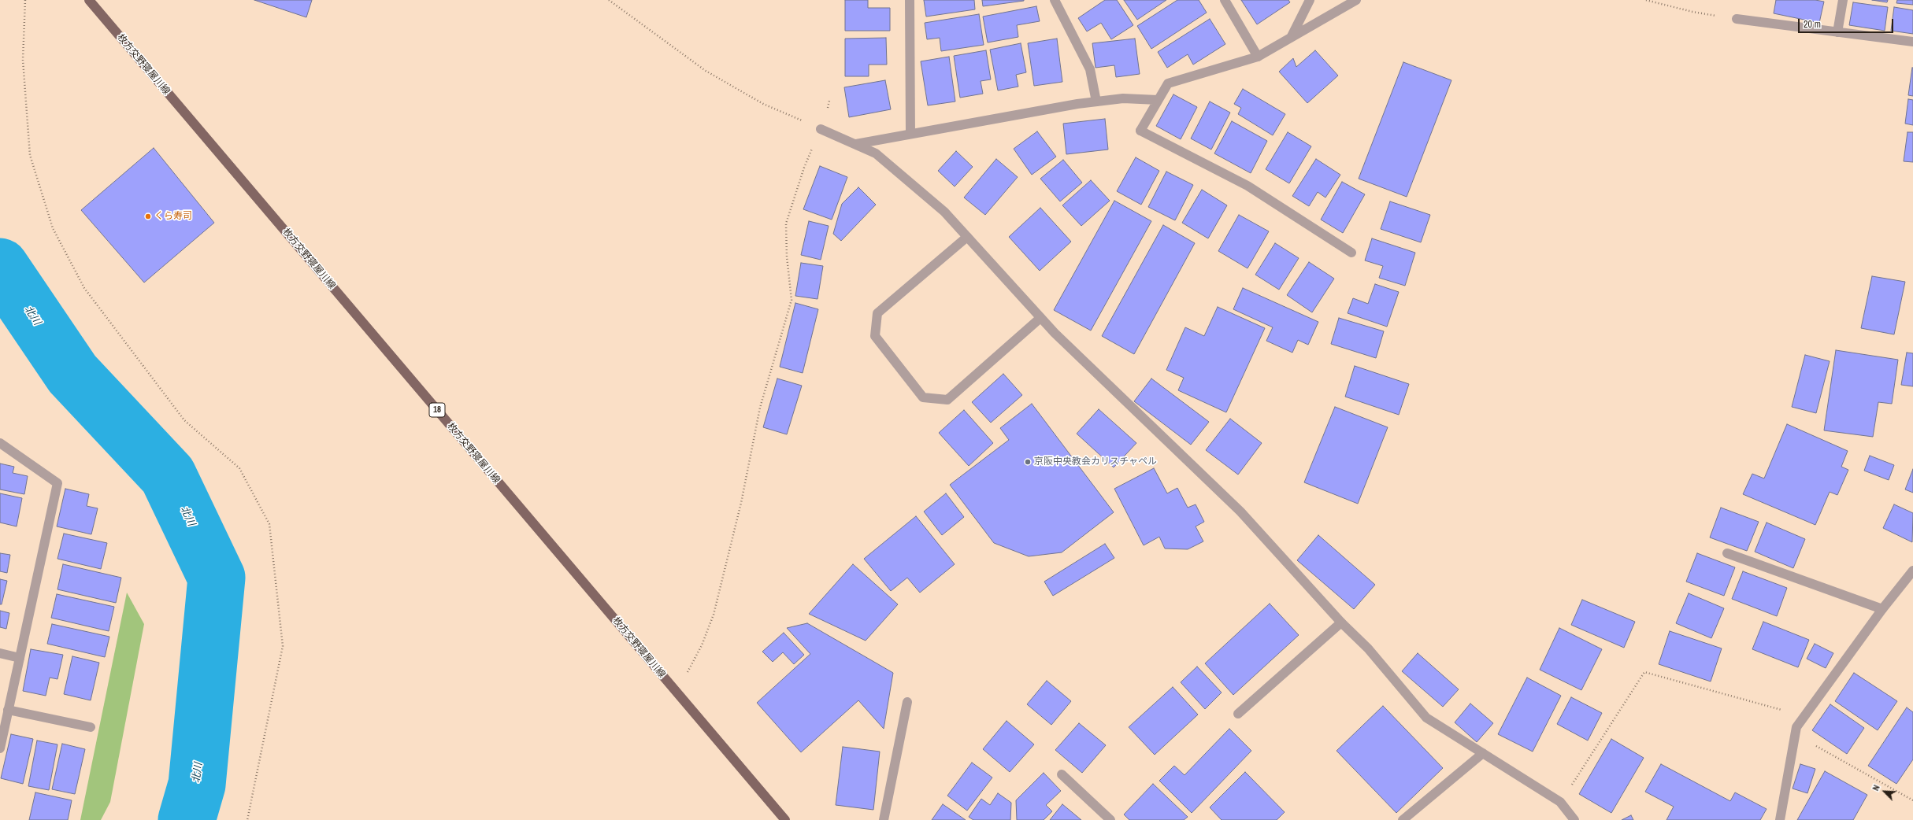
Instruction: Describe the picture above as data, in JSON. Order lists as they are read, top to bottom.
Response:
{
  "streets": {
    "main road": ["枚方交野寝屋川線", "18"]
  },
  "water": ["北川"],
  "places": ["くら寿司", "京阪中央教会カリスチャペル"],
  "scale_bar": "20 m",
  "north": "top left"
}
